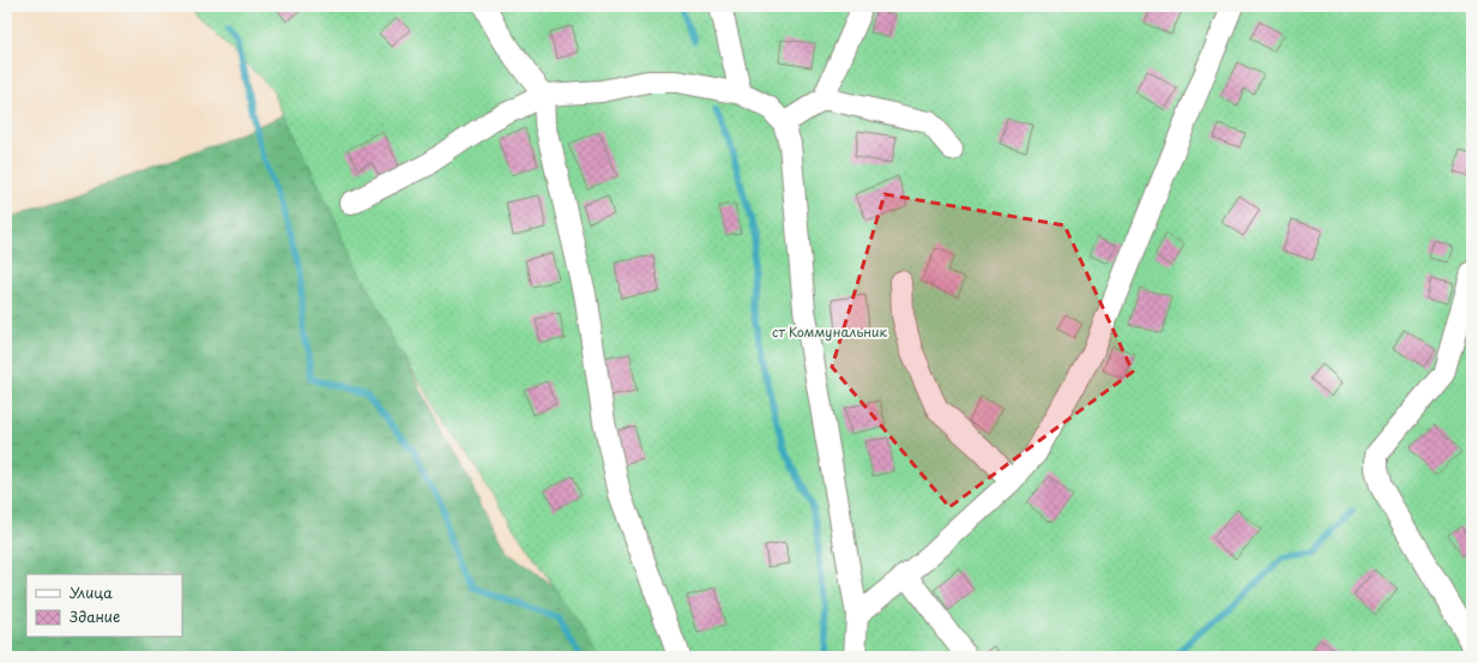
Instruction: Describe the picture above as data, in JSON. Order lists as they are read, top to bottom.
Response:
{
  "parks": ["ст Коммунальник"],
  "legend": ["Улица", "Здание"]
}
